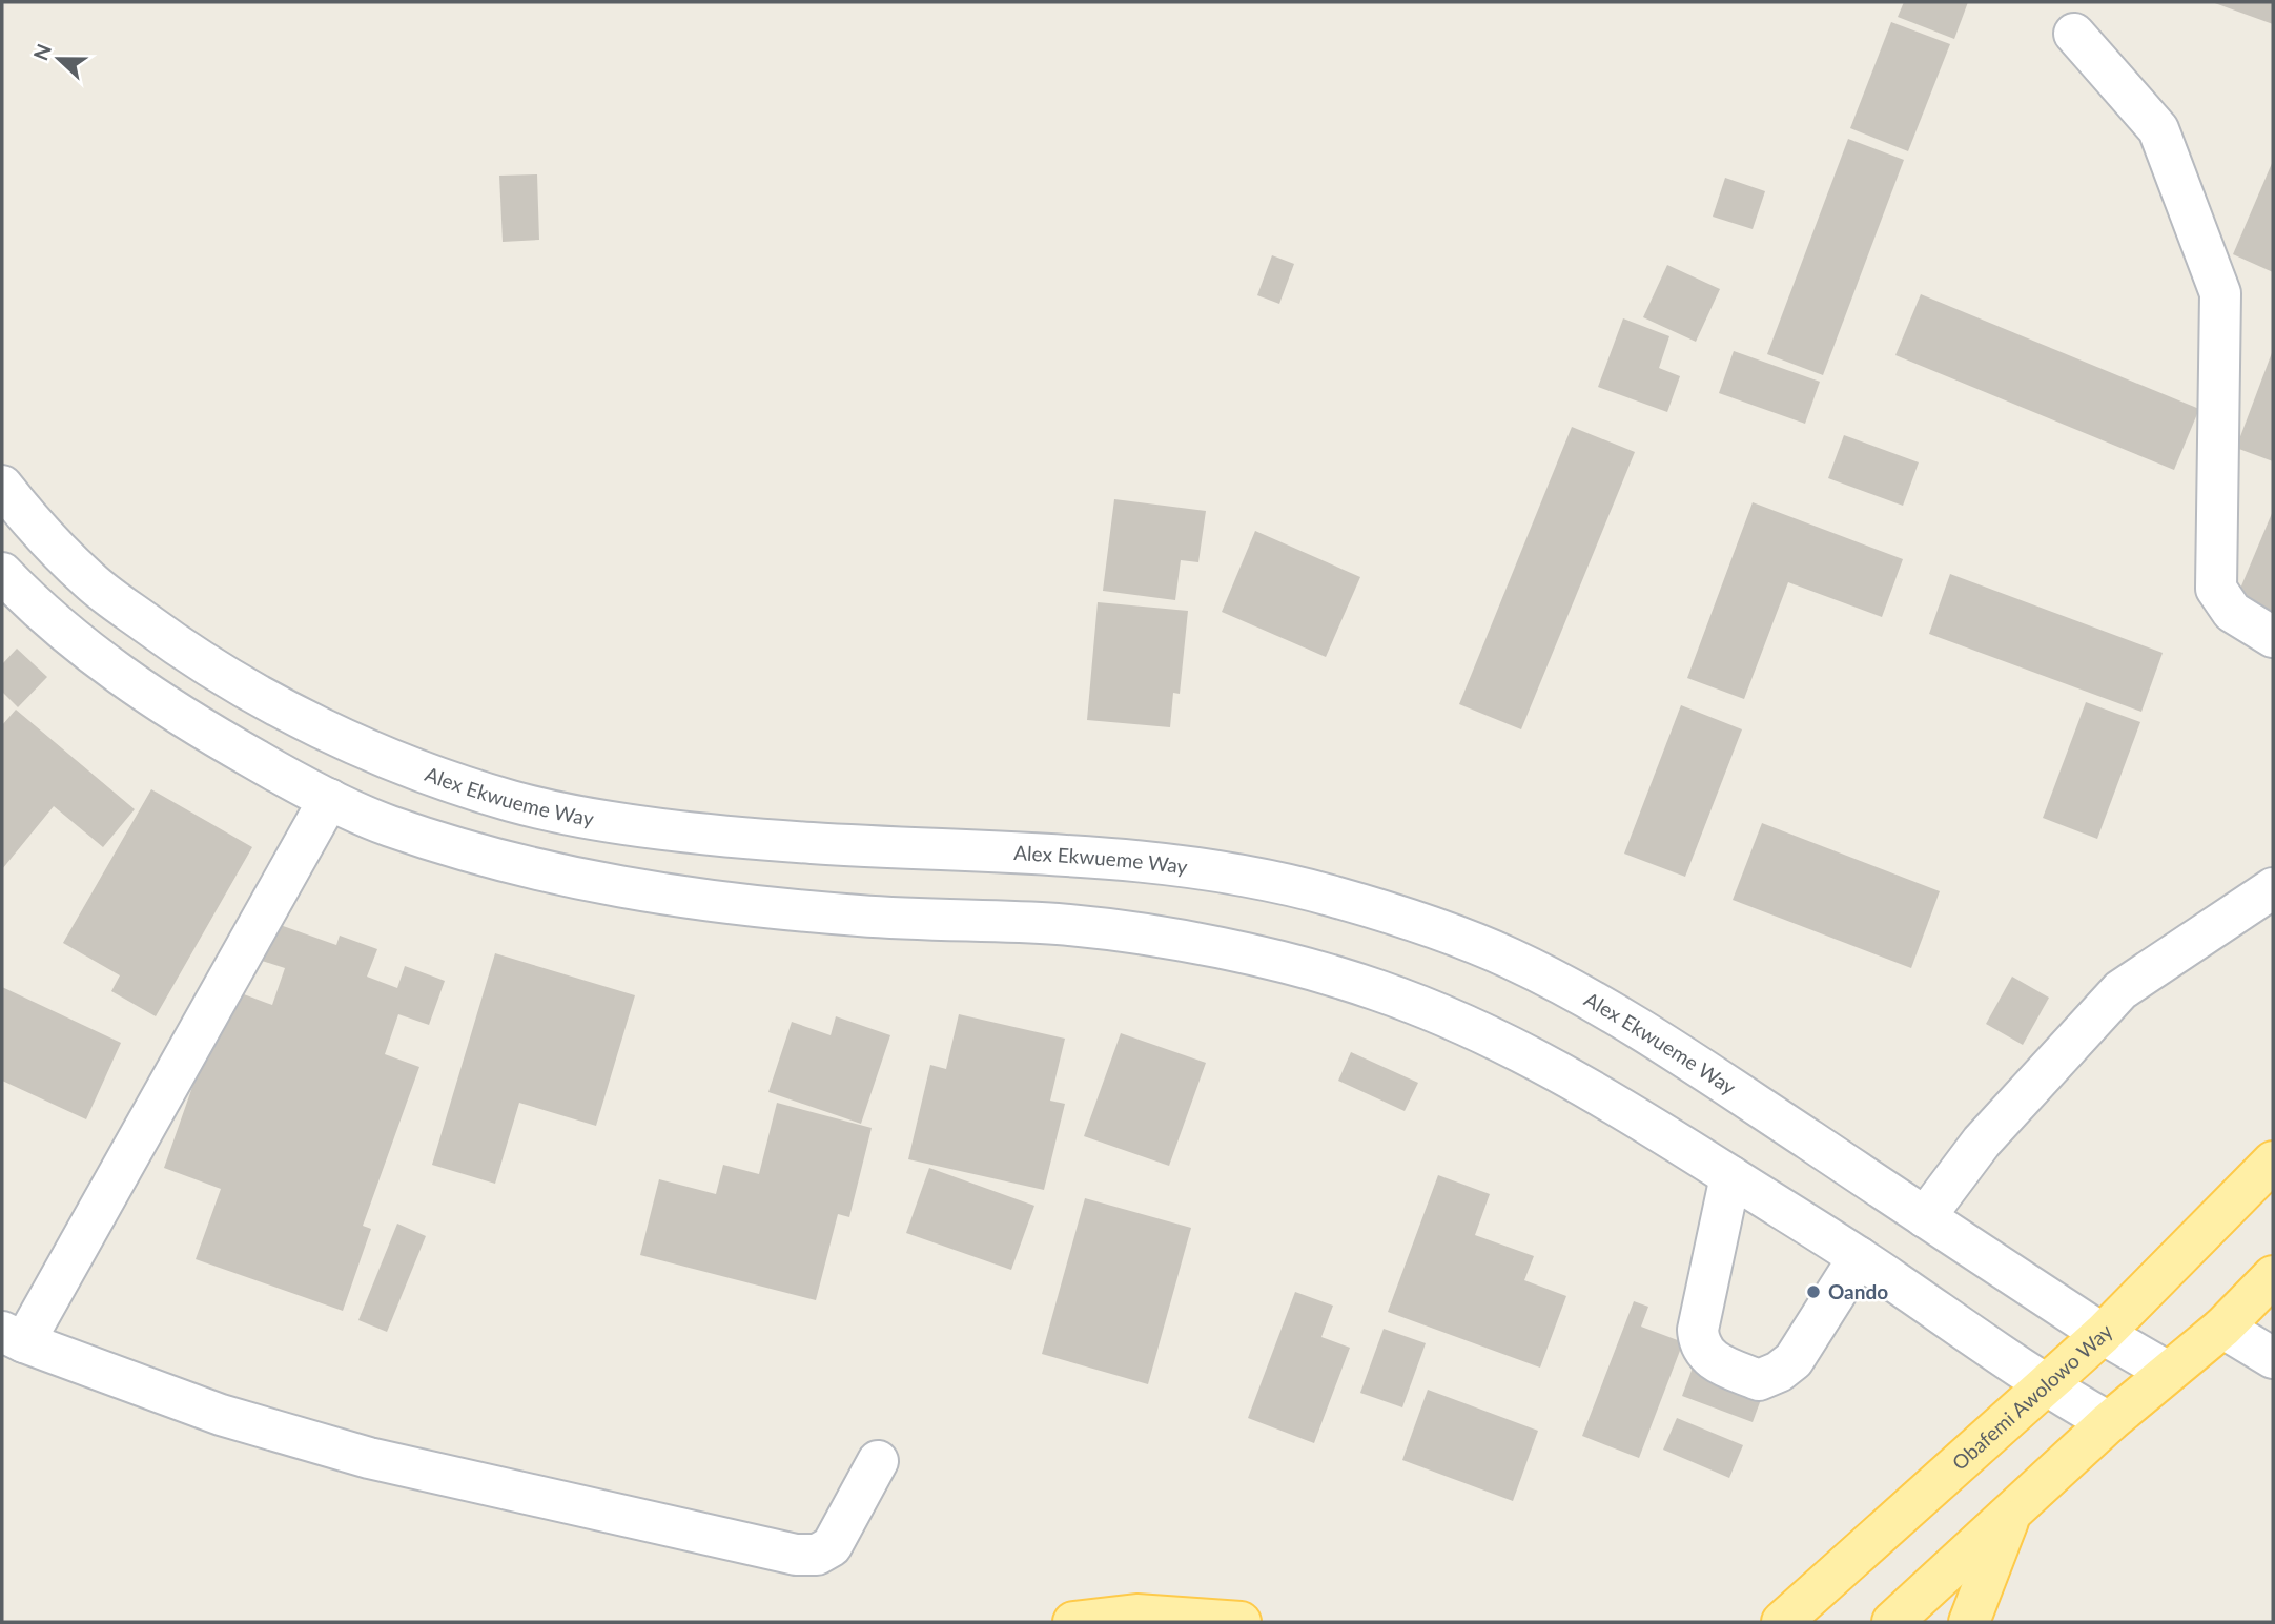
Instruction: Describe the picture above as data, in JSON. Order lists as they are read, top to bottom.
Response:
{
  "streets": {
    "main road": ["Obafemi Awolowo Way"],
    "street": ["Alex Ekwueme Way"]
  },
  "crossings": [
    ["Alex Ekwueme Way", "Obafemi Awolowo Way"]
  ],
  "places": ["Oando"],
  "north": "left"
}
